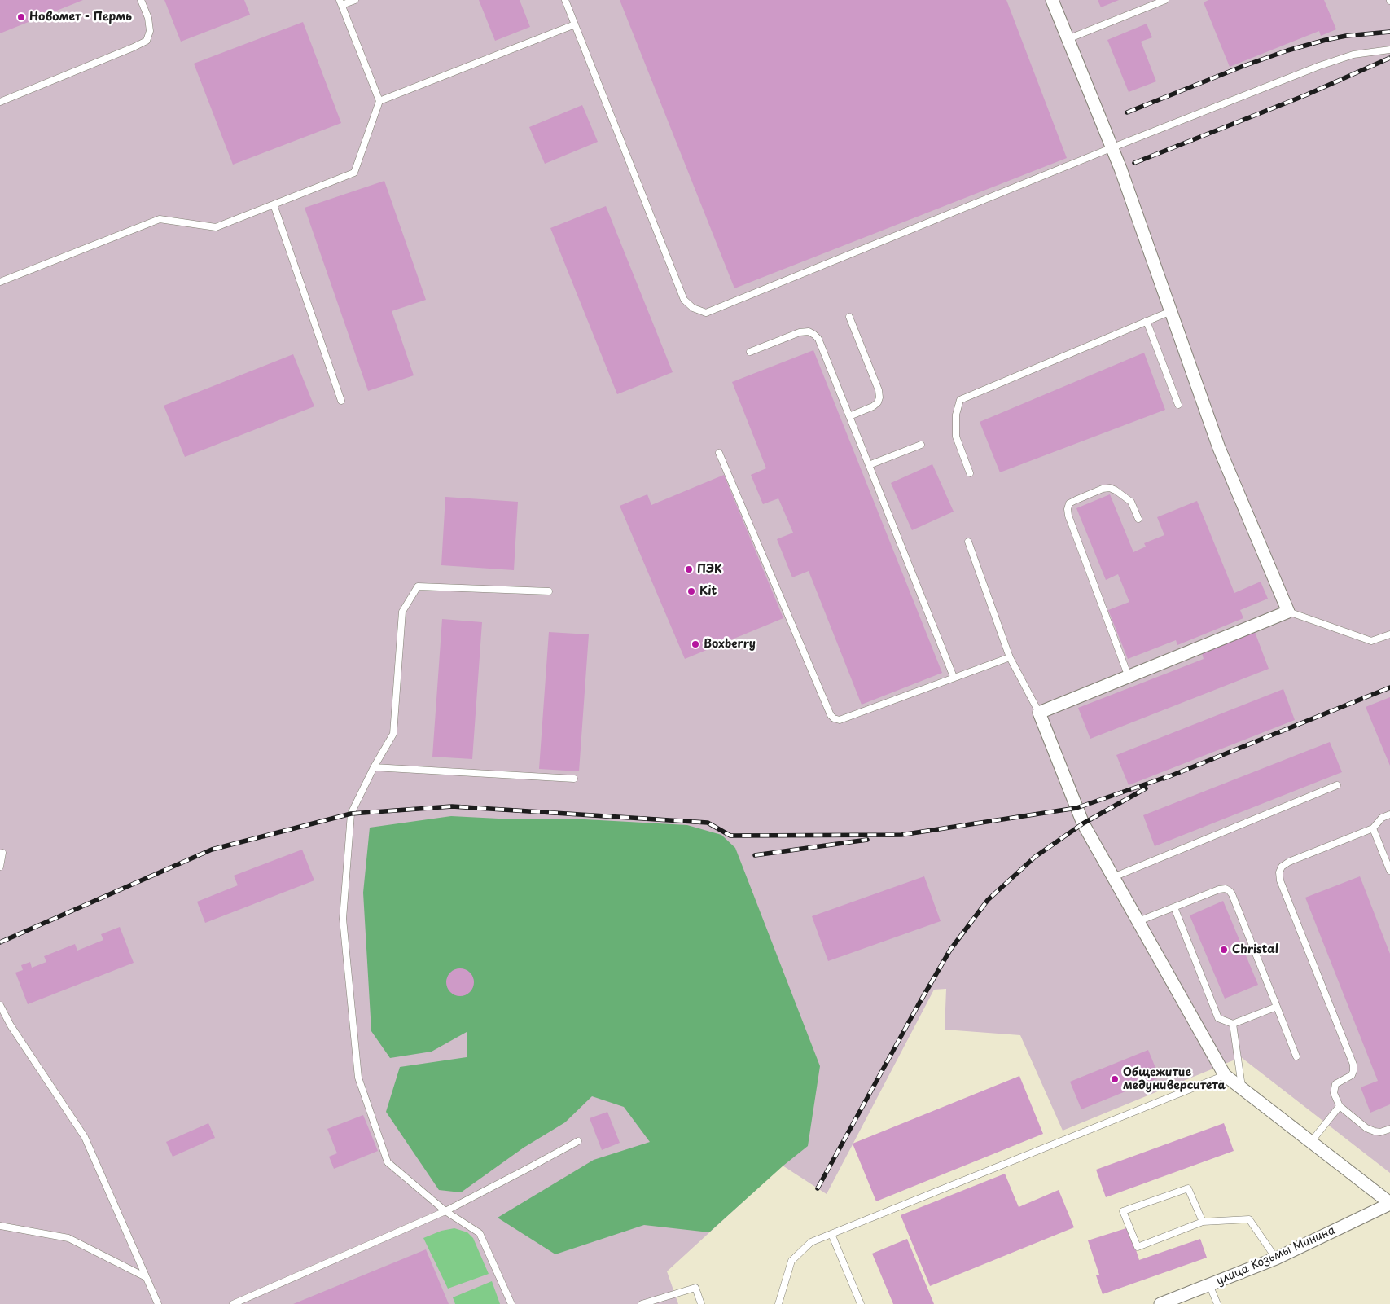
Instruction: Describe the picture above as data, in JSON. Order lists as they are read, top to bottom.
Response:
{
  "streets": {
    "street": ["улица Козьмы Минина"]
  },
  "places": [
    "Новомет - Пермь",
    "ПЭК",
    "Kit",
    "Boxberry",
    "Christal",
    "Общежитие медуниверситета"
  ]
}
